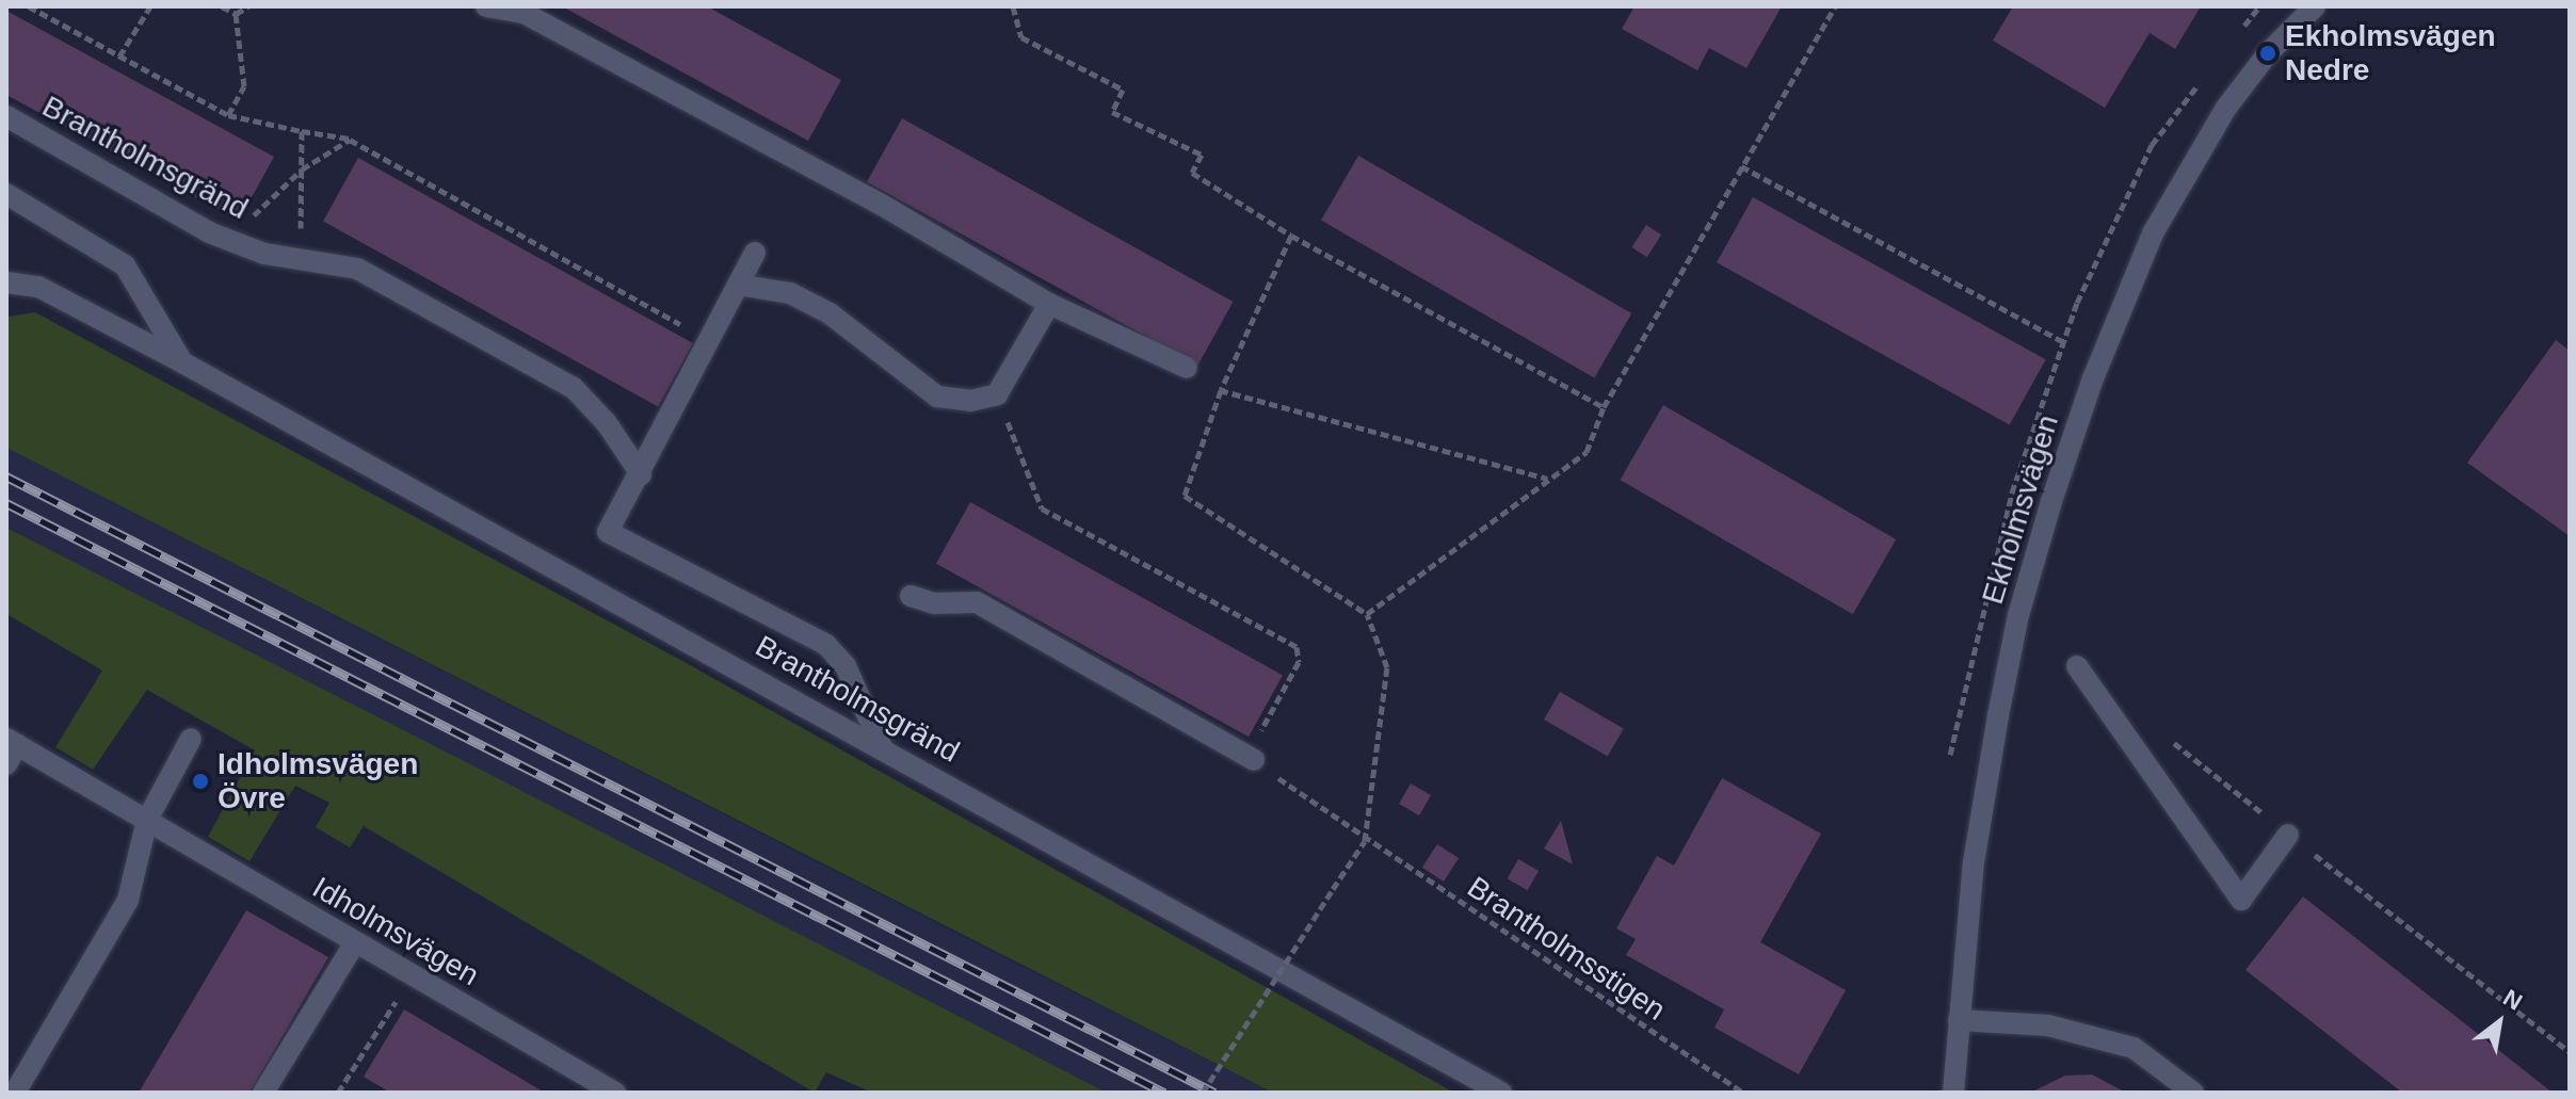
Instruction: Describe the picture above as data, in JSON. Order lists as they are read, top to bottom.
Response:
{
  "streets": {
    "street": ["Brantholmsgränd", "Ekholmsvägen", "Idholmsvägen"],
    "path": ["Brantholmsstigen"]
  },
  "places": ["Ekholmsvägen Nedre", "Idholmsvägen Övre"],
  "north": "top right"
}
